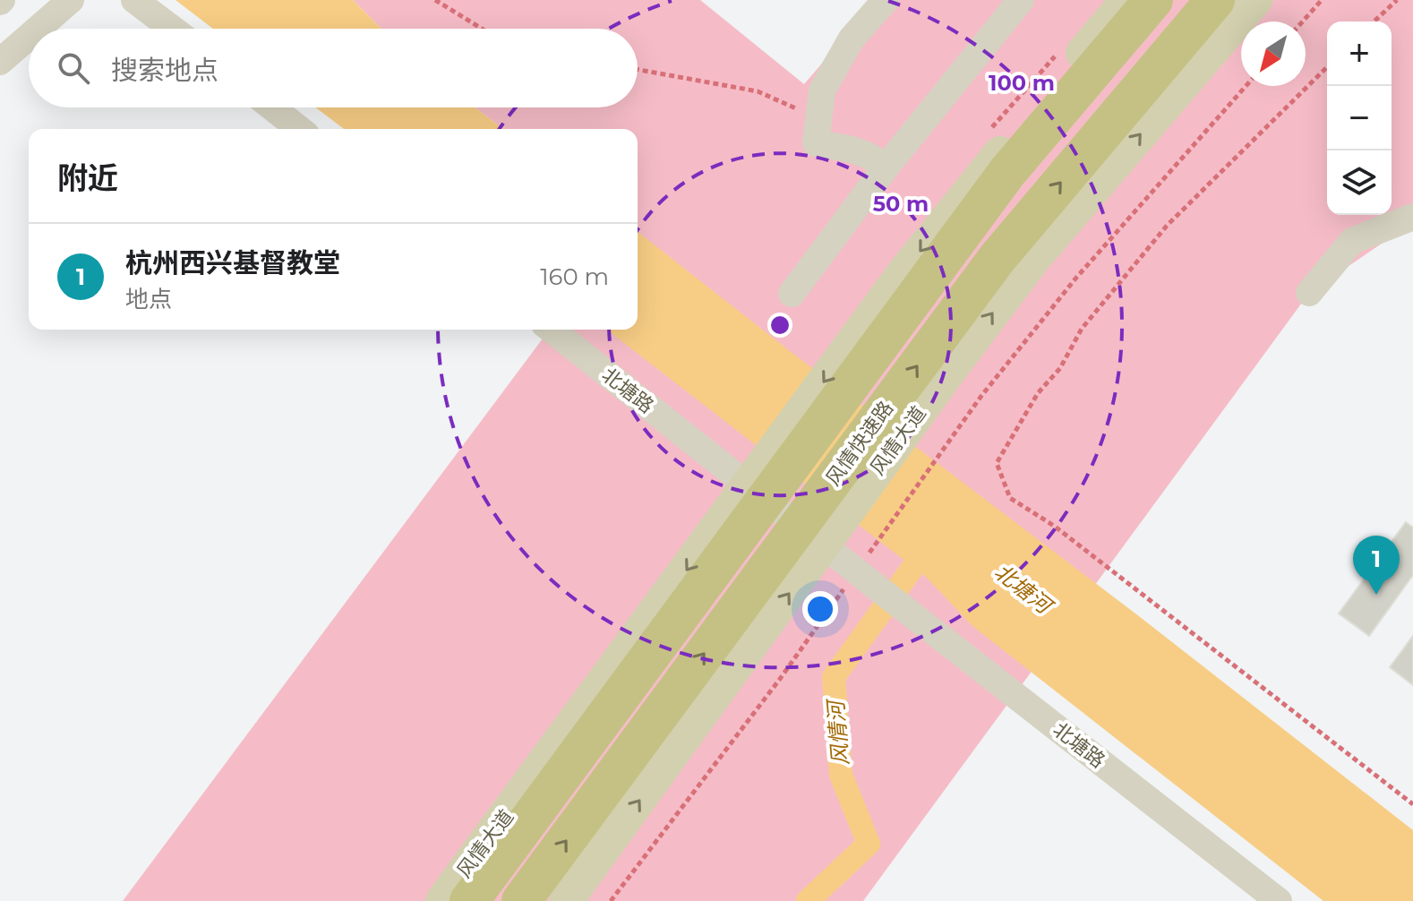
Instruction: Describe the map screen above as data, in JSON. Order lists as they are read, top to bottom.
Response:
{
  "streets": {
    "highway": ["风情快速路"],
    "main road": ["风情大道"],
    "street": ["北塘路"]
  },
  "water": ["北塘河", "风情河"],
  "north": "bottom left",
  "page": {
    "map_buttons": ["+", "−"],
    "search": "搜索地点",
    "heading": "附近",
    "list": [
      {
        "mark": "1",
        "name": "杭州西兴基督教堂",
        "note": "地点",
        "value": "160 m"
      }
    ],
    "pins": "1"
  },
  "rings": ["100 m", "50 m"]
}
